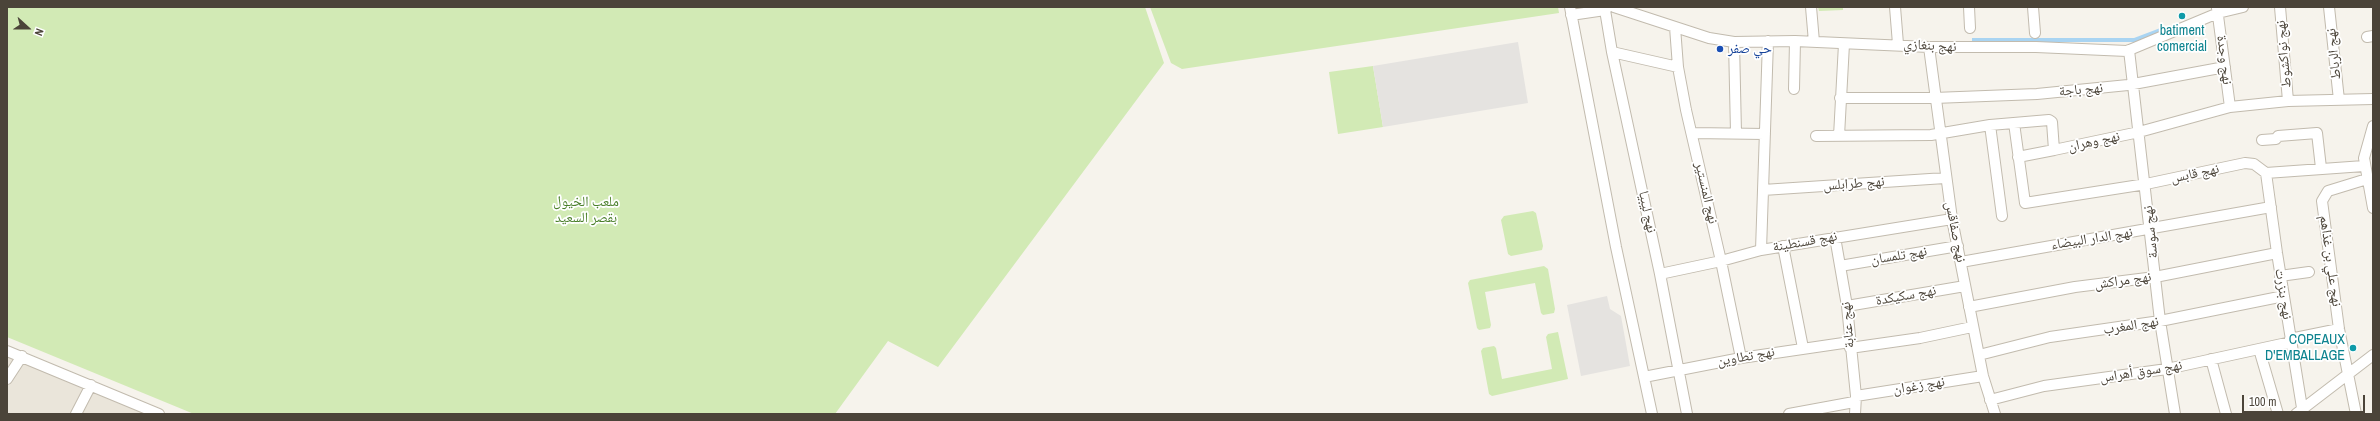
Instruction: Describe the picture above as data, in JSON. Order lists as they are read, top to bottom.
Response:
{
  "streets": {
    "street": [
      "نهج بنغازي",
      "نهج نواكشوط",
      "نهج الرباط",
      "نهج وجدة",
      "نهج باجة",
      "نهج وهران",
      "نهج قابس",
      "نهج طرابلس",
      "نهج المنستير",
      "نهج ليبيا",
      "نهج صفاقس",
      "نهج سوسة",
      "نهج الدار البيضاء",
      "نهج قسنطينة",
      "نهج تلمسان",
      "نهج علي بن غذاهم",
      "نهج مراكش",
      "نهج بنزرت",
      "نهج سكيكدة",
      "نهج عنابة",
      "نهج المغرب",
      "نهج تطاوين",
      "نهج سوق أهراس",
      "نهج زغوان"
    ]
  },
  "crossings": [
    ["نهج بنغازي", "نهج وجدة"],
    ["نهج بنغازي", "نهج المنستير"],
    ["نهج بنغازي", "نهج ليبيا"],
    ["نهج بنغازي", "نهج صفاقس"],
    ["نهج بنغازي", "نهج سوسة"],
    ["نهج نواكشوط", "نهج وهران"],
    ["نهج الرباط", "نهج وهران"],
    ["نهج وجدة", "نهج باجة"],
    ["نهج وجدة", "نهج وهران"],
    ["نهج باجة", "نهج صفاقس"],
    ["نهج باجة", "نهج سوسة"],
    ["نهج وهران", "نهج صفاقس"],
    ["نهج وهران", "نهج سوسة"],
    ["نهج قابس", "نهج سوسة"],
    ["نهج قابس", "نهج بنزرت"],
    ["نهج طرابلس", "نهج صفاقس"],
    ["نهج المنستير", "نهج قسنطينة"],
    ["نهج المنستير", "نهج تطاوين"],
    ["نهج ليبيا", "نهج قسنطينة"],
    ["نهج ليبيا", "نهج تطاوين"],
    ["نهج صفاقس", "نهج الدار البيضاء"],
    ["نهج صفاقس", "نهج قسنطينة"],
    ["نهج صفاقس", "نهج تلمسان"],
    ["نهج صفاقس", "نهج مراكش"],
    ["نهج صفاقس", "نهج سكيكدة"],
    ["نهج صفاقس", "نهج المغرب"],
    ["نهج صفاقس", "نهج تطاوين"],
    ["نهج صفاقس", "نهج سوق أهراس"],
    ["نهج صفاقس", "نهج زغوان"],
    ["نهج سوسة", "نهج الدار البيضاء"],
    ["نهج سوسة", "نهج مراكش"],
    ["نهج سوسة", "نهج المغرب"],
    ["نهج سوسة", "نهج سوق أهراس"],
    ["نهج الدار البيضاء", "نهج بنزرت"],
    ["نهج قسنطينة", "نهج عنابة"],
    ["نهج تلمسان", "نهج عنابة"],
    ["نهج علي بن غذاهم", "نهج سوق أهراس"],
    ["نهج مراكش", "نهج بنزرت"],
    ["نهج بنزرت", "نهج المغرب"],
    ["نهج بنزرت", "نهج سوق أهراس"],
    ["نهج سكيكدة", "نهج عنابة"],
    ["نهج عنابة", "نهج تطاوين"],
    ["نهج عنابة", "نهج زغوان"]
  ],
  "parks": ["ملعب الخيول بقصر السعيد"],
  "places": ["batiment comercial", "حي صفر", "COPEAUX D'EMBALLAGE"],
  "scale_bar": "100 m",
  "north": "right"
}
